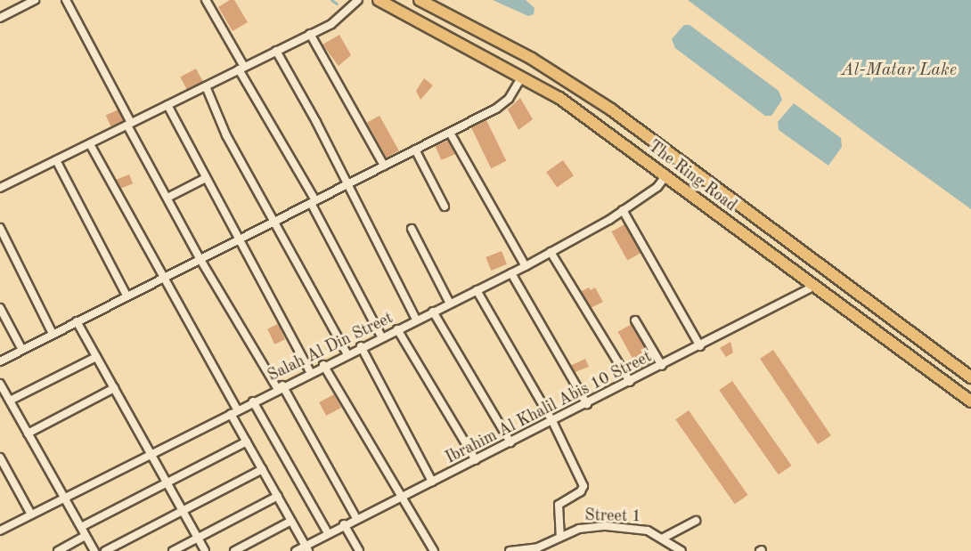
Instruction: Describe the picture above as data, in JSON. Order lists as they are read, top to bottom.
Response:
{
  "streets": {
    "main road": ["The Ring Road"],
    "street": ["Salah Al Din Street", "Ibrahim Al Khalil Abis 10 Street", "Street 1"]
  },
  "crossings": [
    ["The Ring Road", "Salah Al Din Street"],
    ["The Ring Road", "Ibrahim Al Khalil Abis 10 Street"]
  ],
  "water": ["Al-Matar Lake"]
}
